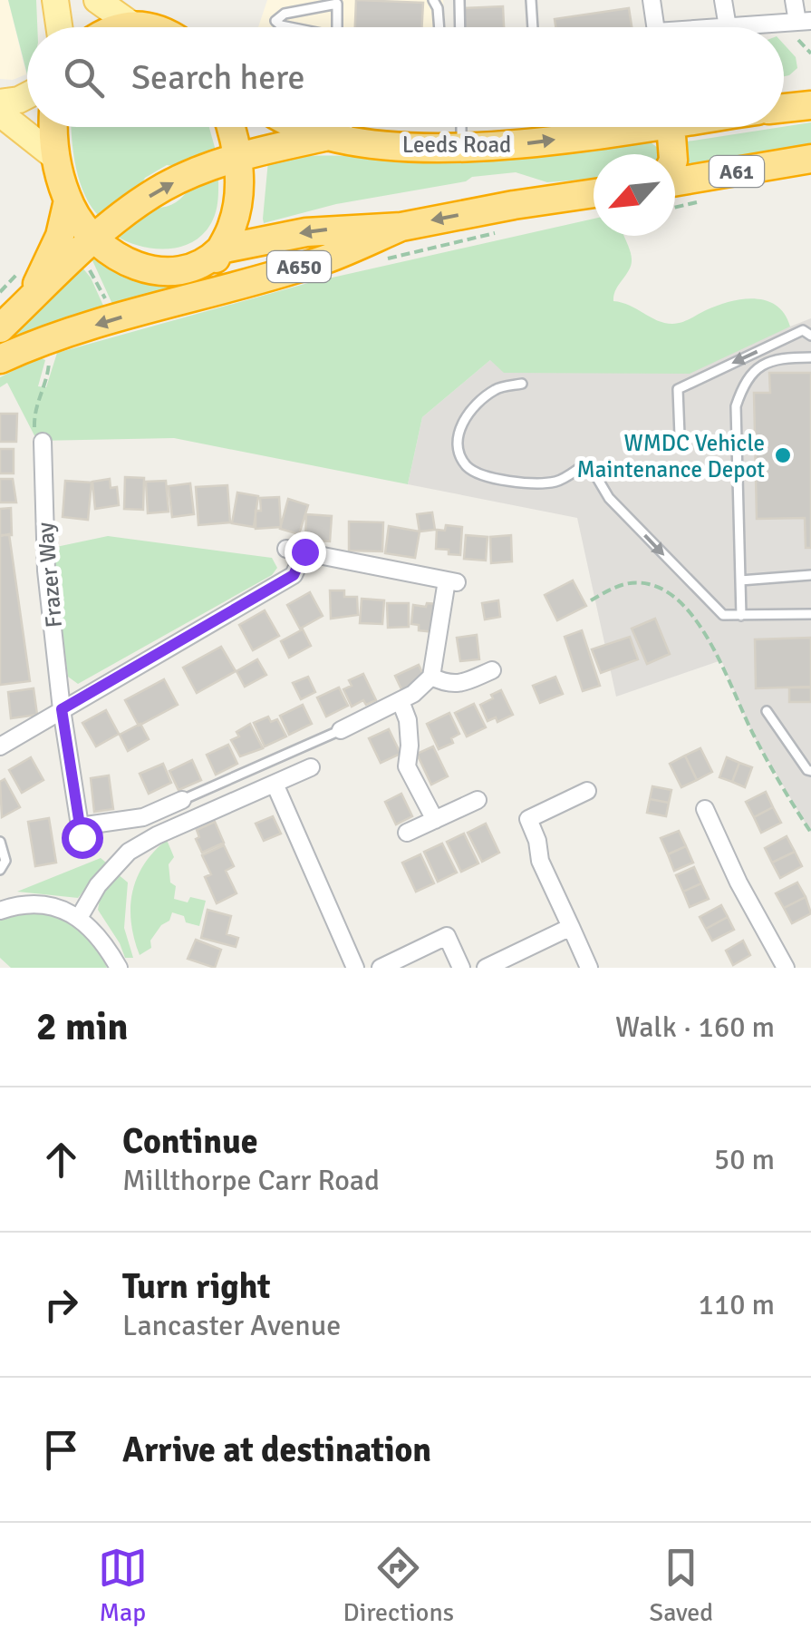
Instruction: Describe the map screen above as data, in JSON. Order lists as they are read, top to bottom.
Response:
{
  "streets": {
    "highway": ["Leeds Road", "A61", "A650"],
    "street": ["Frazer Way"]
  },
  "places": ["WMDC Vehicle Maintenance Depot"],
  "north": "bottom left",
  "page": {
    "search": "Search here",
    "heading": ["2 min", "Walk · 160 m"],
    "list": [
      ["Continue", "Millthorpe Carr Road", "50 m"],
      ["Turn right", "Lancaster Avenue", "110 m"],
      "Arrive at destination"
    ],
    "nav": ["Map", "Directions", "Saved"]
  }
}
